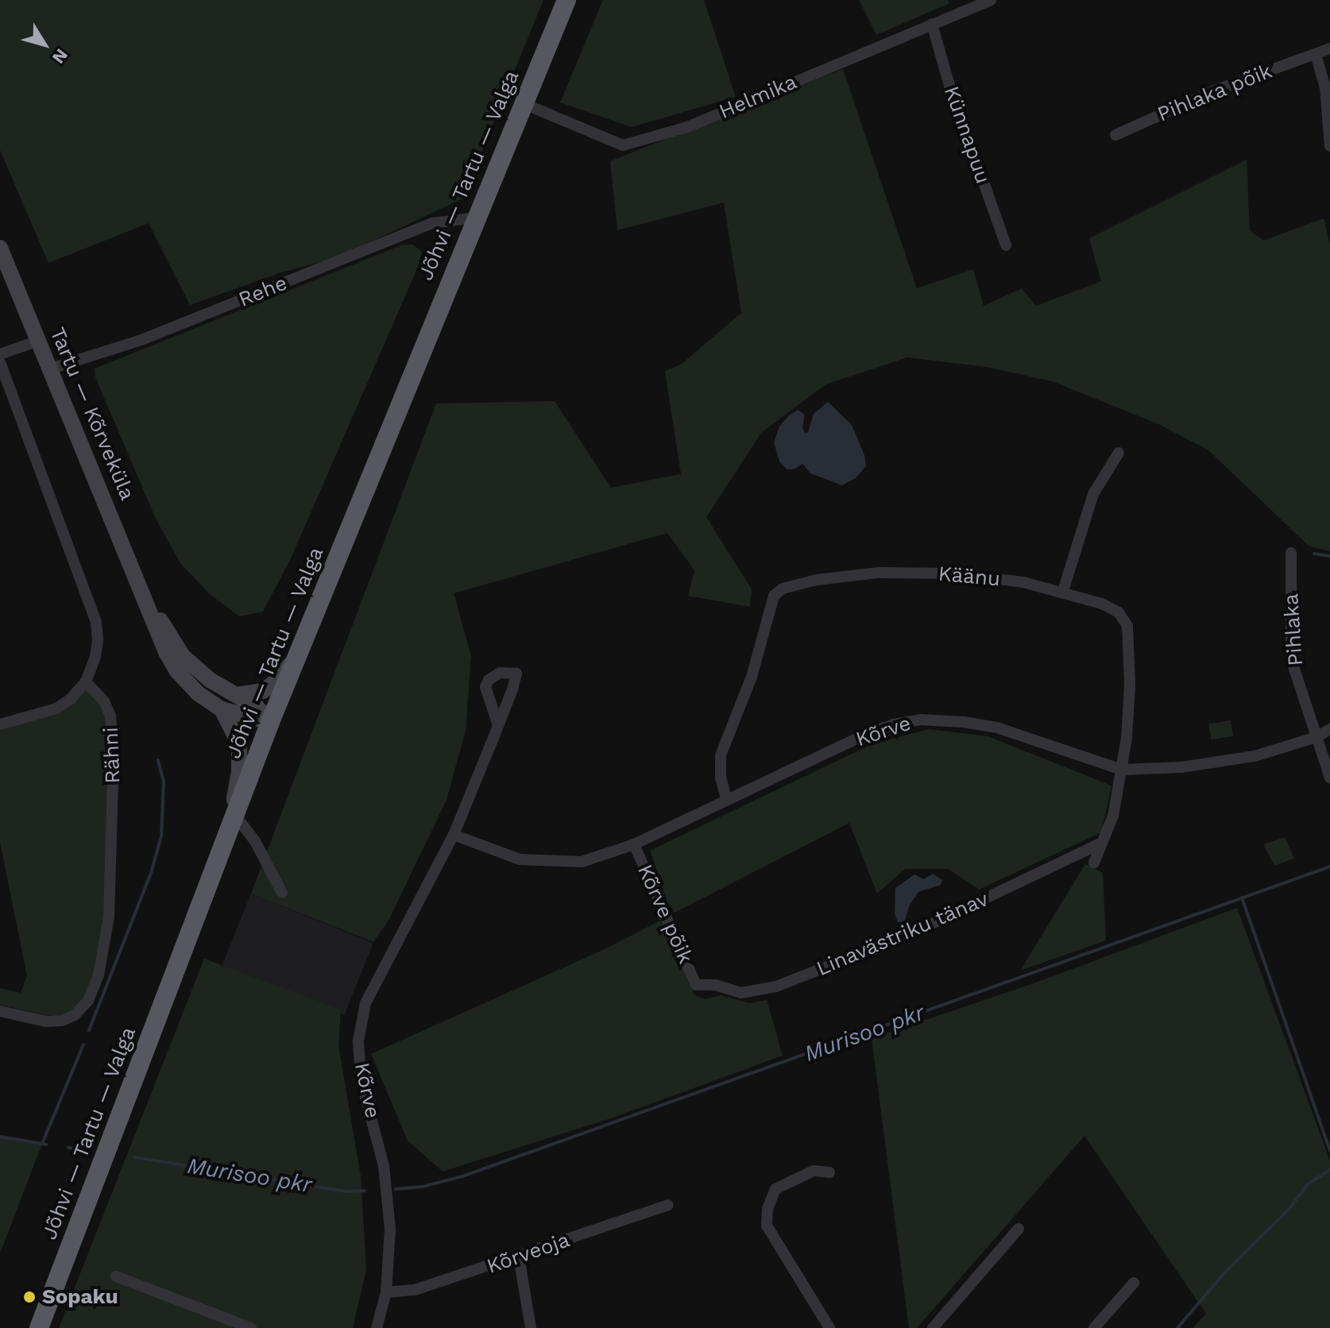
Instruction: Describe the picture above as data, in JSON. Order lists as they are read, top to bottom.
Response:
{
  "streets": {
    "highway": ["Jõhvi — Tartu — Valga"],
    "main road": ["Tartu — Kõrveküla"],
    "street": [
      "Pihlaka põik",
      "Helmika",
      "Künnapuu",
      "Rehe",
      "Käänu",
      "Pihlaka",
      "Kõrve",
      "Rähni",
      "Kõrve põik",
      "Linavästriku tänav",
      "Kõrveoja"
    ]
  },
  "crossings": [
    ["Helmika", "Künnapuu"],
    ["Helmika", "Jõhvi — Tartu — Valga"],
    ["Jõhvi — Tartu — Valga", "Rehe"],
    ["Jõhvi — Tartu — Valga", "Tartu — Kõrveküla"],
    ["Rehe", "Tartu — Kõrveküla"],
    ["Käänu", "Kõrve"],
    ["Käänu", "Linavästriku tänav"],
    ["Pihlaka", "Kõrve"],
    ["Kõrve", "Kõrve põik"],
    ["Kõrve", "Kõrveoja"],
    ["Kõrve põik", "Linavästriku tänav"]
  ],
  "water": ["Murisoo pkr"],
  "places": ["Sopaku"],
  "north": "bottom right"
}
